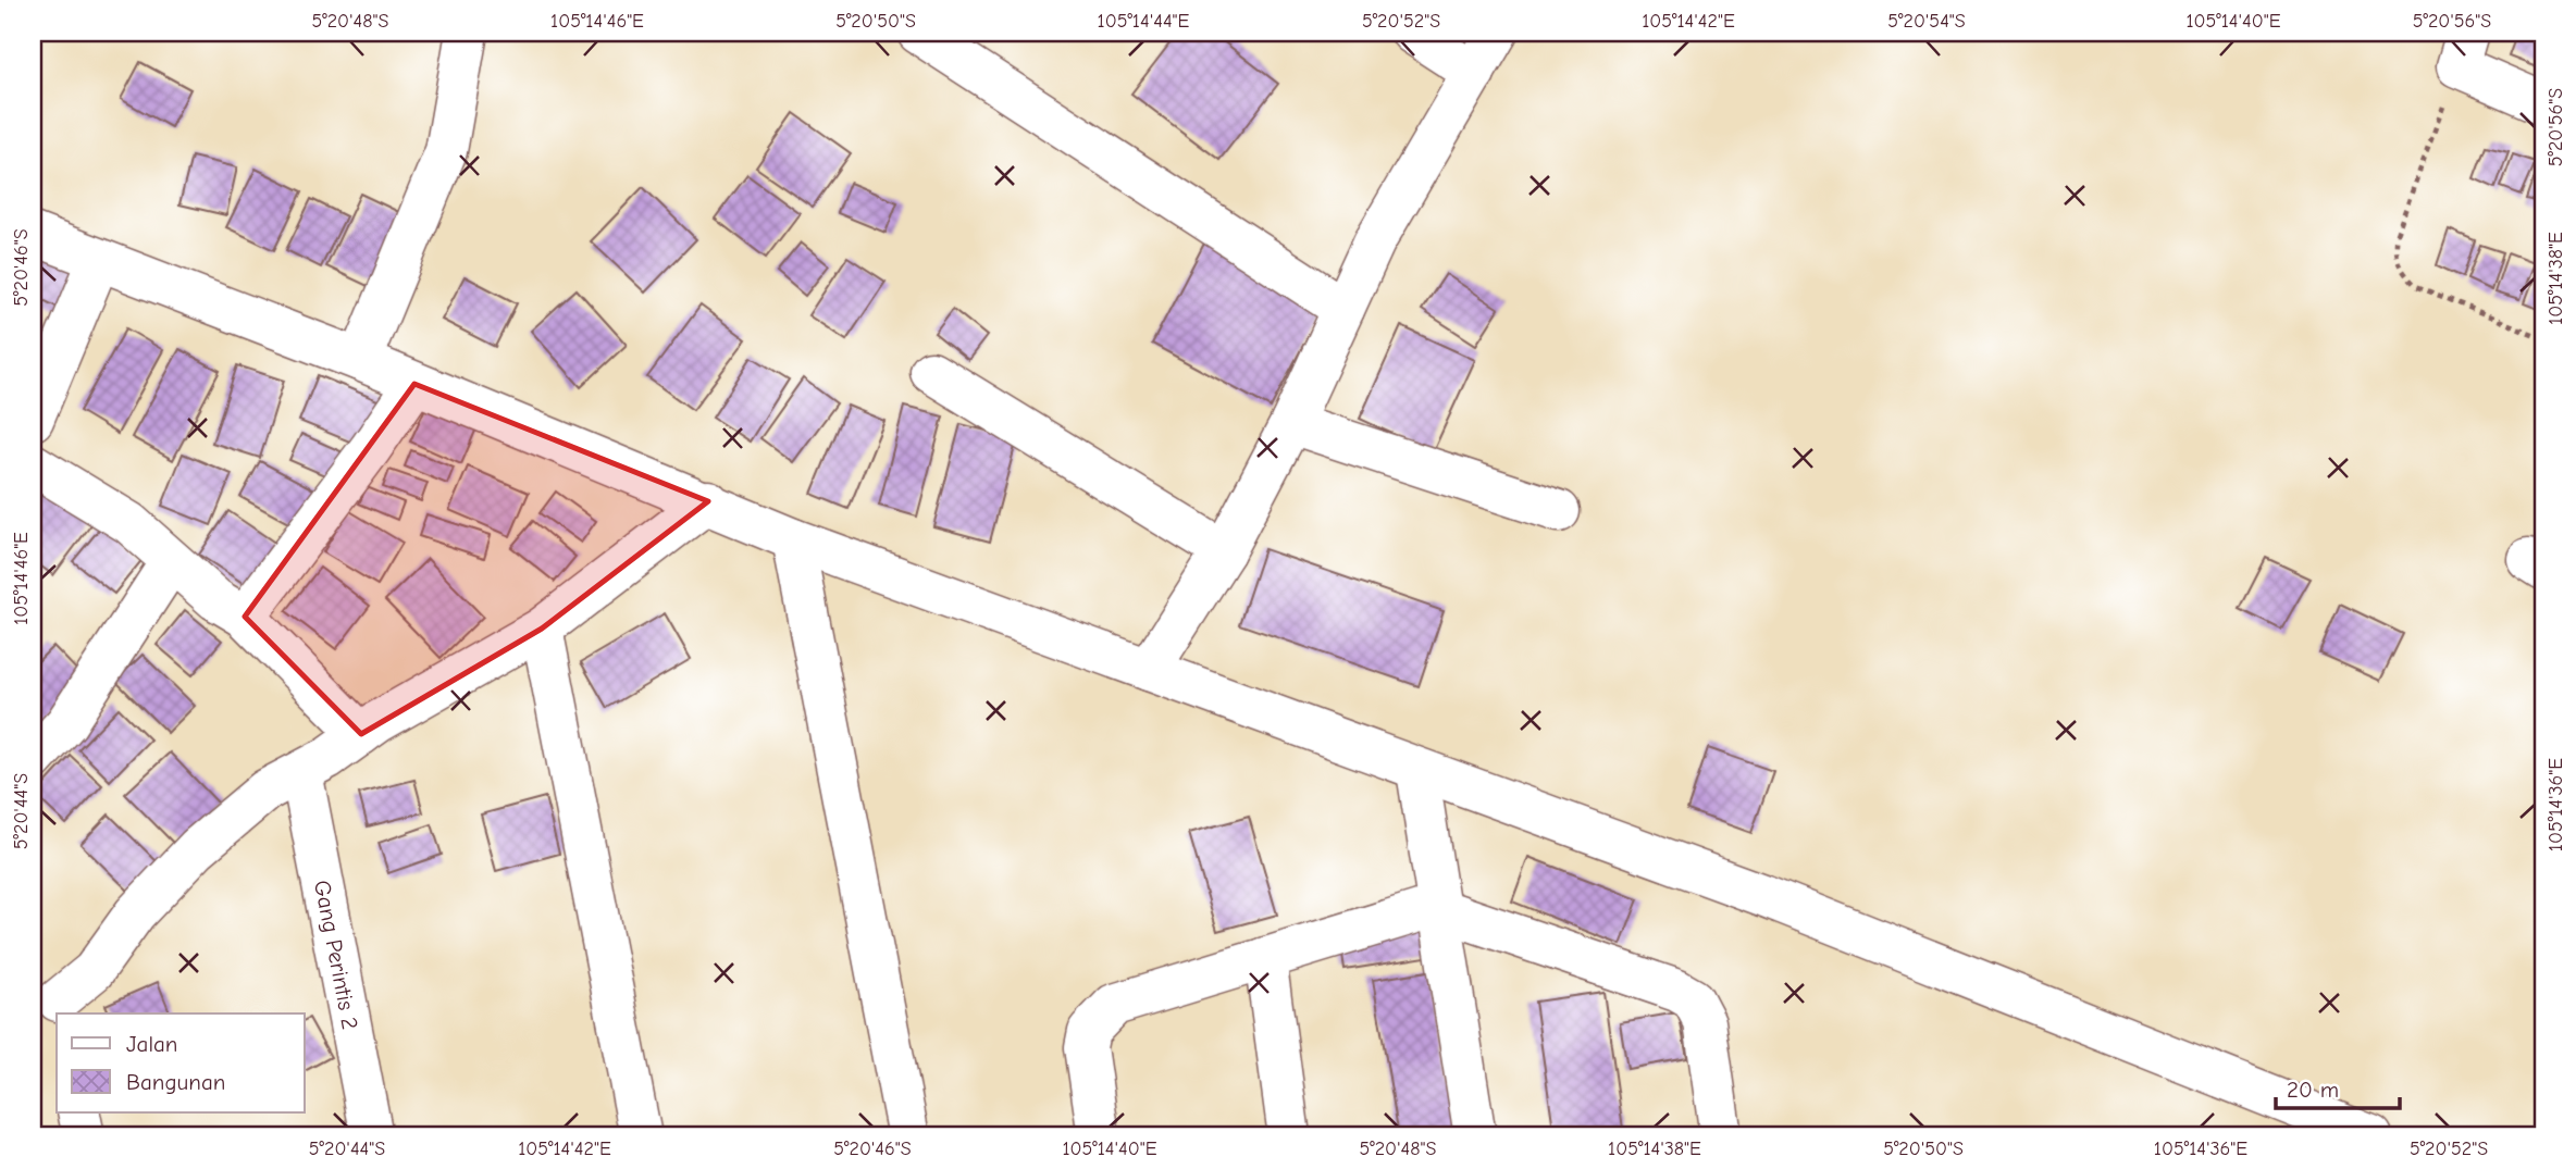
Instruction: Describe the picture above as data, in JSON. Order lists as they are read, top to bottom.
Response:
{
  "streets": {
    "street": ["Gang Perintis 2"]
  },
  "legend": ["Jalan", "Bangunan"],
  "scale_bar": "20 m",
  "coordinates": [
    "5°20'48\"S",
    "105°14'46\"E",
    "5°20'50\"S",
    "105°14'44\"E",
    "5°20'52\"S",
    "105°14'42\"E",
    "5°20'54\"S",
    "105°14'40\"E",
    "5°20'56\"S",
    "5°20'46\"S",
    "105°14'38\"E",
    "105°14'36\"E",
    "5°20'44\"S"
  ]
}
